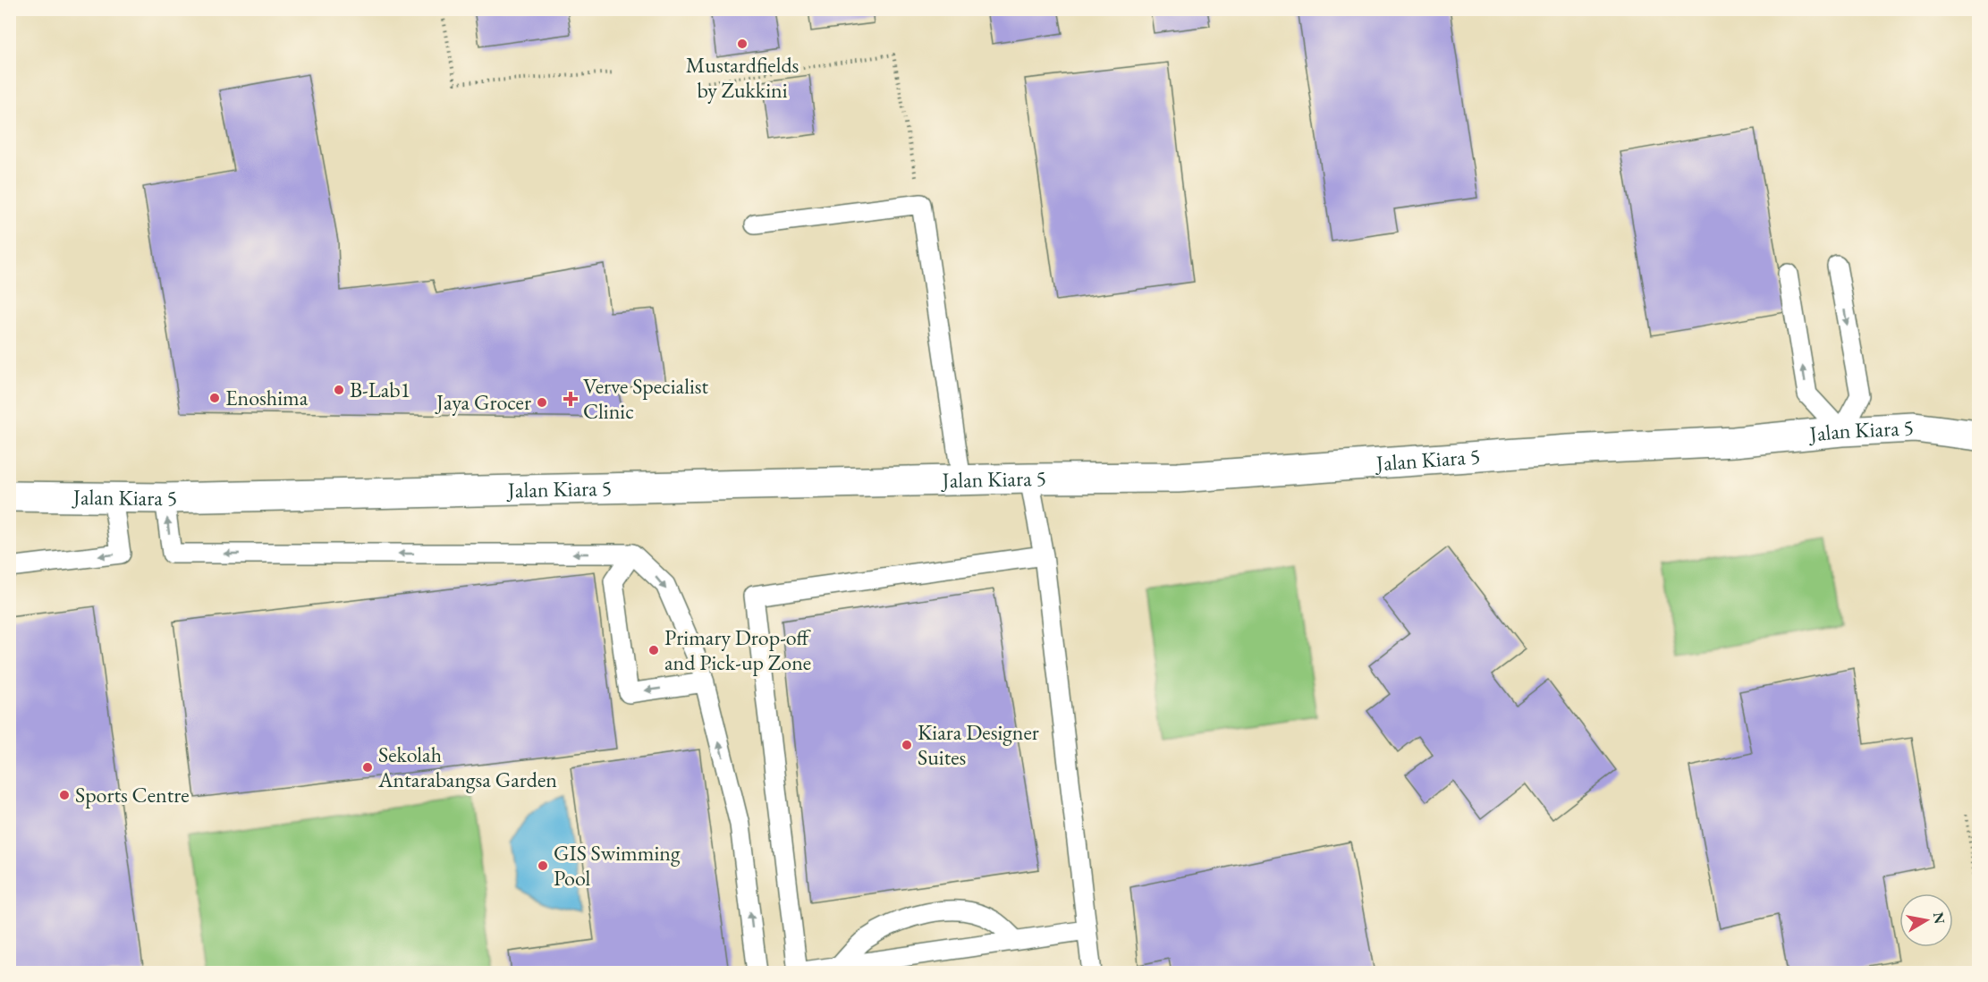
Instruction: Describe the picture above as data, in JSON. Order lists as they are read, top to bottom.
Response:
{
  "streets": {
    "street": ["Jalan Kiara 5"]
  },
  "places": {
    "other": [
      "Mustardfields by Zukkini",
      "B-Lab1",
      "Enoshima",
      "Jaya Grocer",
      "Primary Drop-off and Pick-up Zone",
      "Kiara Designer Suites",
      "Sekolah Antarabangsa Garden",
      "Sports Centre",
      "GIS Swimming Pool"
    ],
    "health": ["Verve Specialist Clinic"]
  },
  "north": "right"
}
